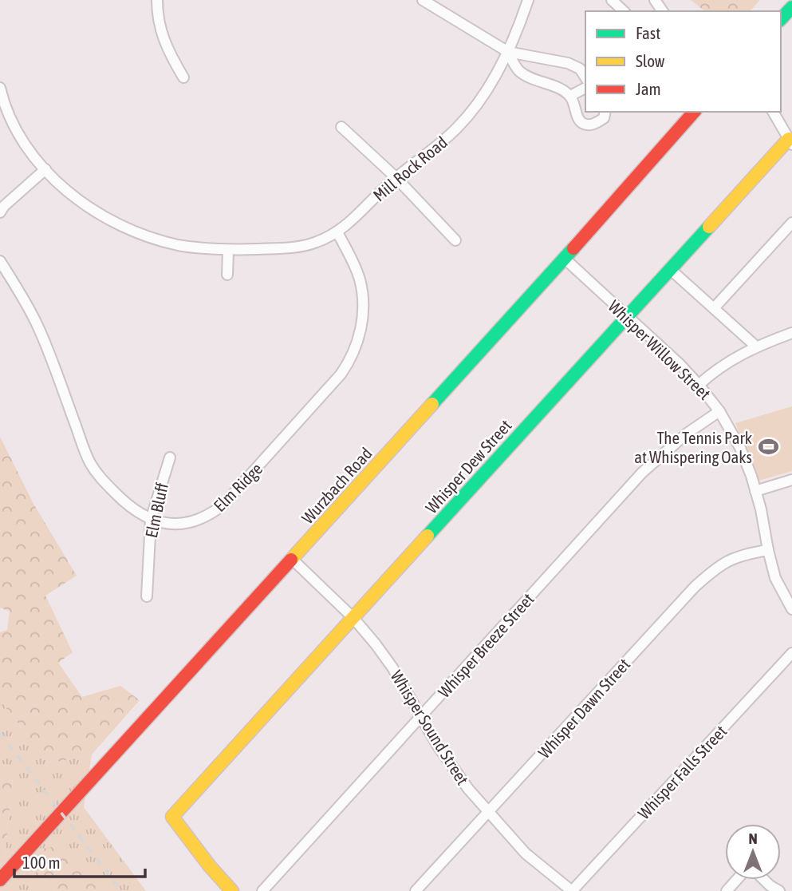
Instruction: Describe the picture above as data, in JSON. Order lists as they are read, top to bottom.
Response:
{
  "streets": {
    "main road": ["Whisper Dew Street", "Wurzbach Road"],
    "street": [
      "Mill Rock Road",
      "Whisper Willow Street",
      "Elm Ridge",
      "Elm Bluff",
      "Whisper Breeze Street",
      "Whisper Dawn Street",
      "Whisper Sound Street",
      "Whisper Falls Street"
    ]
  },
  "crossings": [
    ["Mill Rock Road", "Elm Ridge"],
    ["Whisper Willow Street", "Whisper Dew Street"],
    ["Whisper Willow Street", "Wurzbach Road"],
    ["Whisper Willow Street", "Whisper Breeze Street"],
    ["Whisper Willow Street", "Whisper Dawn Street"],
    ["Whisper Dew Street", "Whisper Sound Street"],
    ["Wurzbach Road", "Whisper Sound Street"],
    ["Elm Ridge", "Elm Bluff"],
    ["Whisper Breeze Street", "Whisper Sound Street"],
    ["Whisper Dawn Street", "Whisper Sound Street"],
    ["Whisper Sound Street", "Whisper Falls Street"]
  ],
  "places": {
    "sports": ["The Tennis Park at Whispering Oaks"]
  },
  "legend": ["Fast", "Slow", "Jam"],
  "scale_bar": "100 m",
  "north": "top"
}
